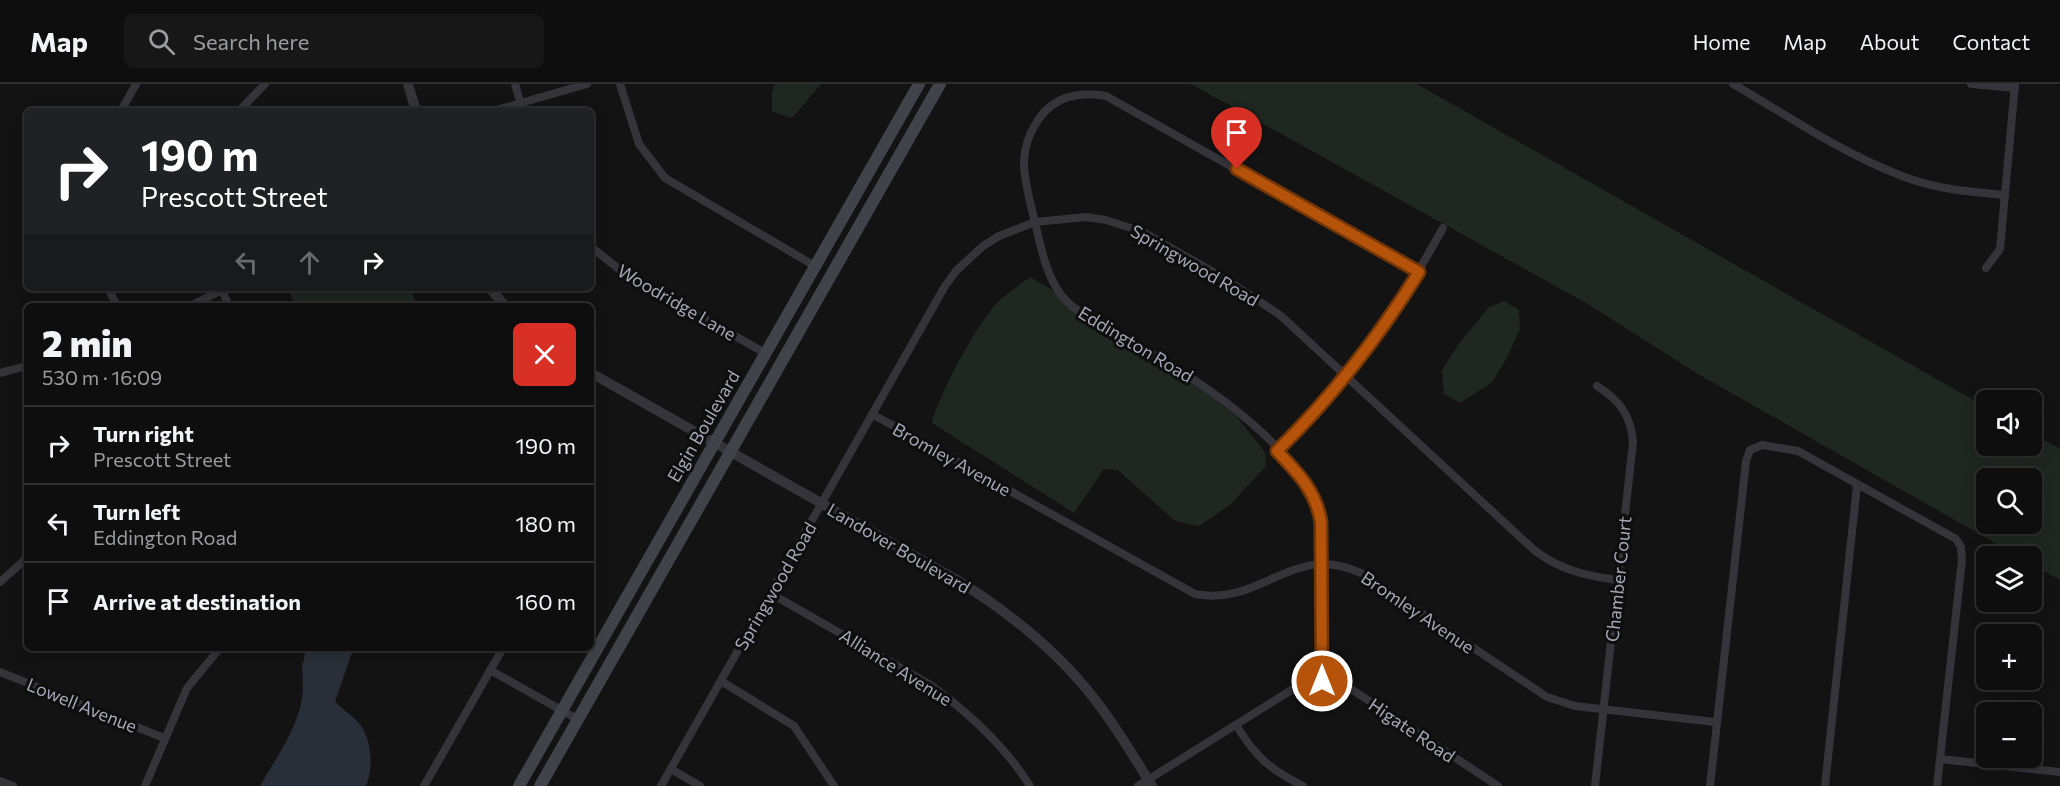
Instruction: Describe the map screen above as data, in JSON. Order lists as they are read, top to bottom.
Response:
{
  "streets": {
    "main road": ["Elgin Boulevard"],
    "street": [
      "Springwood Road",
      "Woodridge Lane",
      "Eddington Road",
      "Bromley Avenue",
      "Landover Boulevard",
      "Chamber Court",
      "Alliance Avenue",
      "Lowell Avenue",
      "Higate Road"
    ]
  },
  "crossings": [
    ["Springwood Road", "Eddington Road"],
    ["Springwood Road", "Bromley Avenue"],
    ["Springwood Road", "Landover Boulevard"],
    ["Springwood Road", "Chamber Court"],
    ["Springwood Road", "Alliance Avenue"],
    ["Woodridge Lane", "Elgin Boulevard"],
    ["Eddington Road", "Bromley Avenue"],
    ["Eddington Road", "Higate Road"],
    ["Elgin Boulevard", "Landover Boulevard"],
    ["Bromley Avenue", "Chamber Court"]
  ],
  "page": {
    "header": "Map",
    "search": "Search here",
    "nav": [
      "Home",
      "Map",
      "About",
      "Contact"
    ],
    "turn": ["190 m", "Prescott Street"],
    "heading": ["2 min", "530 m · 16:09"],
    "map_buttons": ["+", "−"],
    "list": [
      {
        "name": "Turn right",
        "note": "Prescott Street",
        "value": "190 m"
      },
      {
        "name": "Turn left",
        "note": "Eddington Road",
        "value": "180 m"
      },
      {
        "name": "Arrive at destination",
        "value": "160 m"
      }
    ]
  }
}
